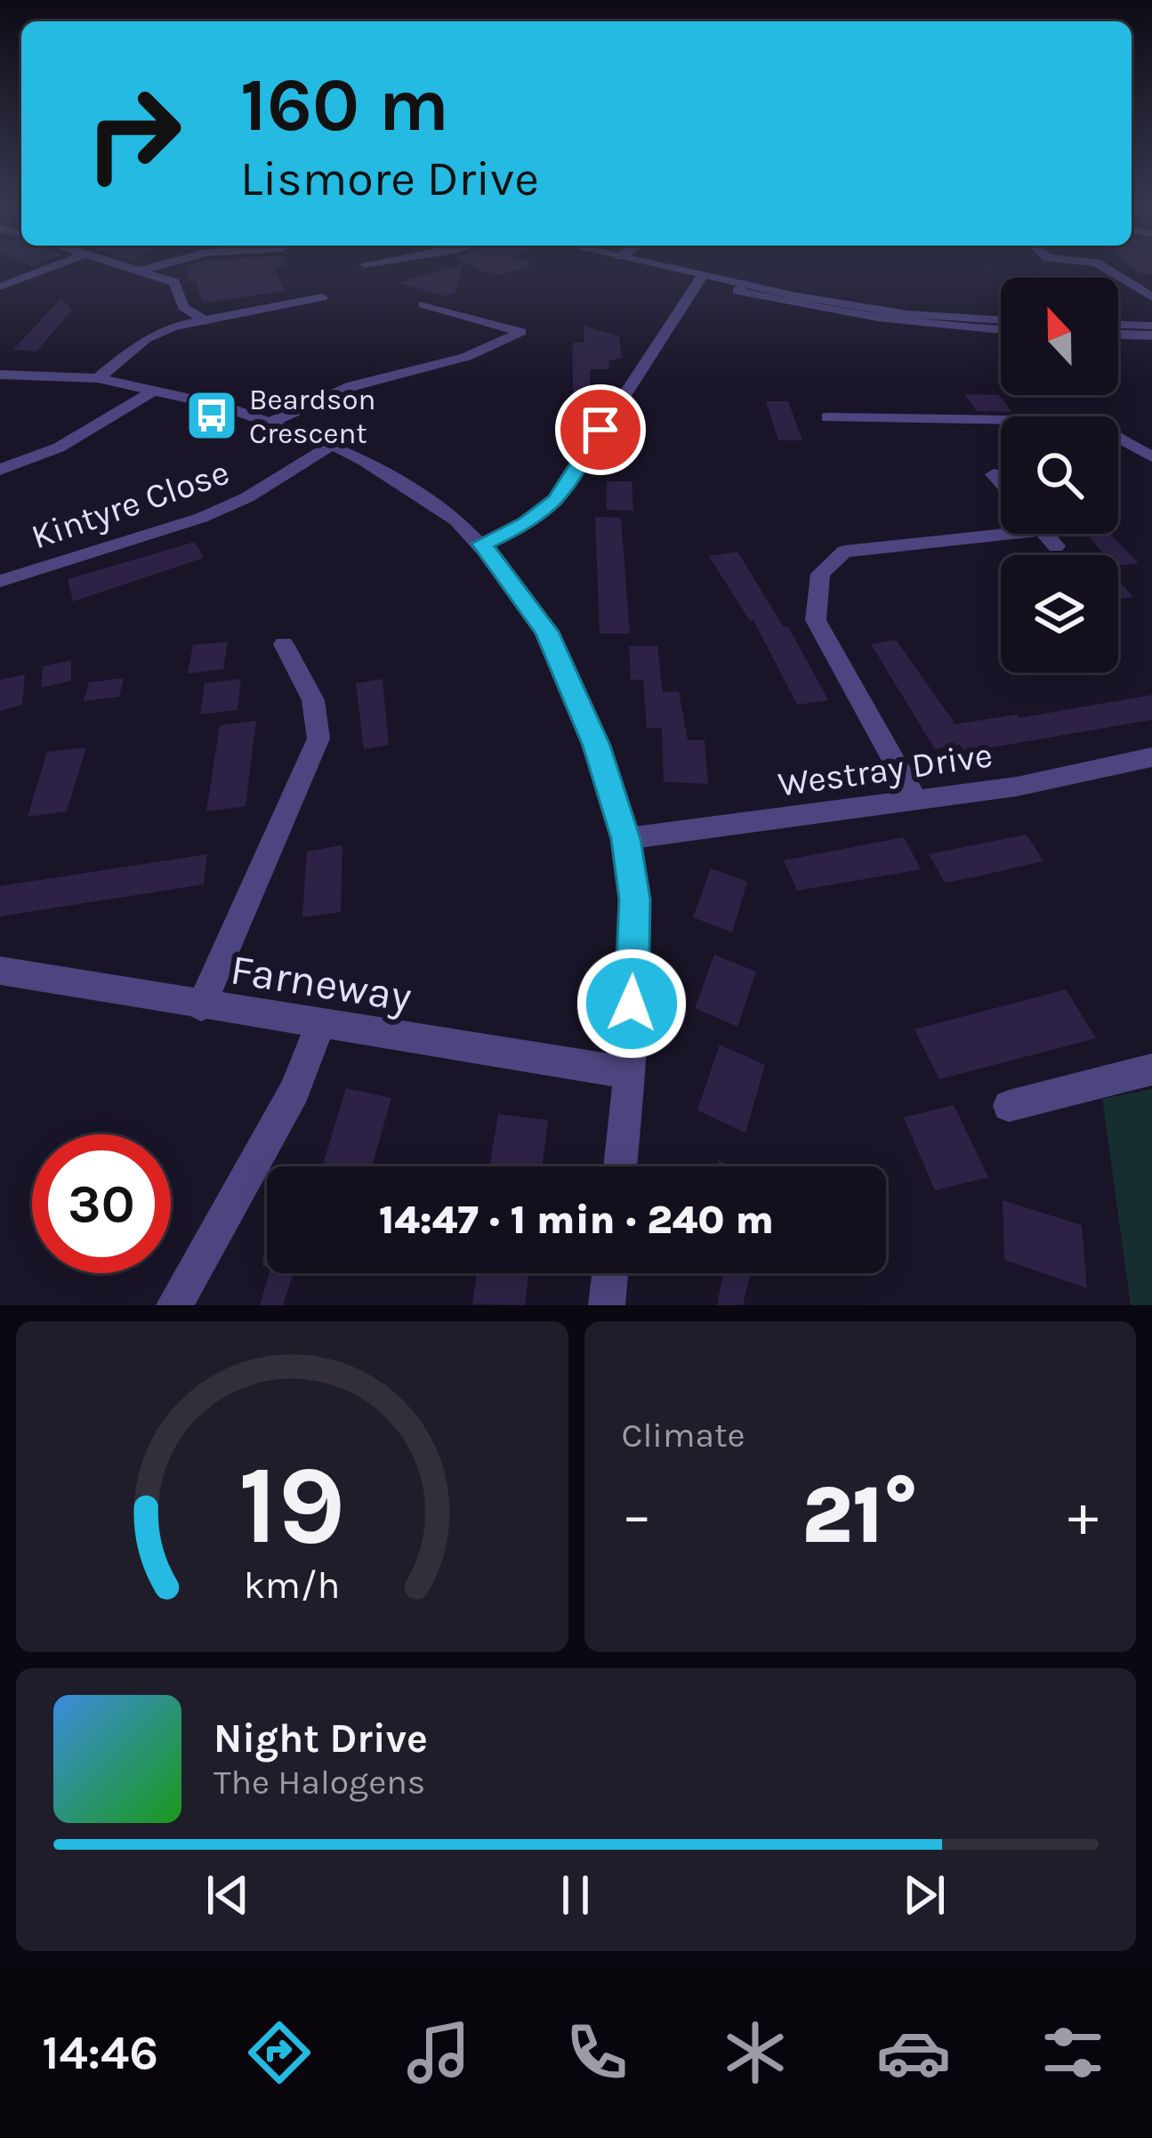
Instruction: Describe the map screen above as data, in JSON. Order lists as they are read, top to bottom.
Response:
{
  "streets": {
    "street": ["Kintyre Close", "Westray Drive", "Farneway"]
  },
  "places": {
    "bus stop": ["Beardson Crescent"]
  },
  "north": "top",
  "page": {
    "turn": ["160 m", "Lismore Drive"],
    "limit": "30",
    "trip": "14:47 · 1 min · 240 m",
    "tile": "Climate",
    "heat": ["−", "21°", "+"],
    "song": ["Night Drive", "The Halogens"],
    "tabs": "14:46",
    "gauge": ["19", "km/h"]
  }
}
